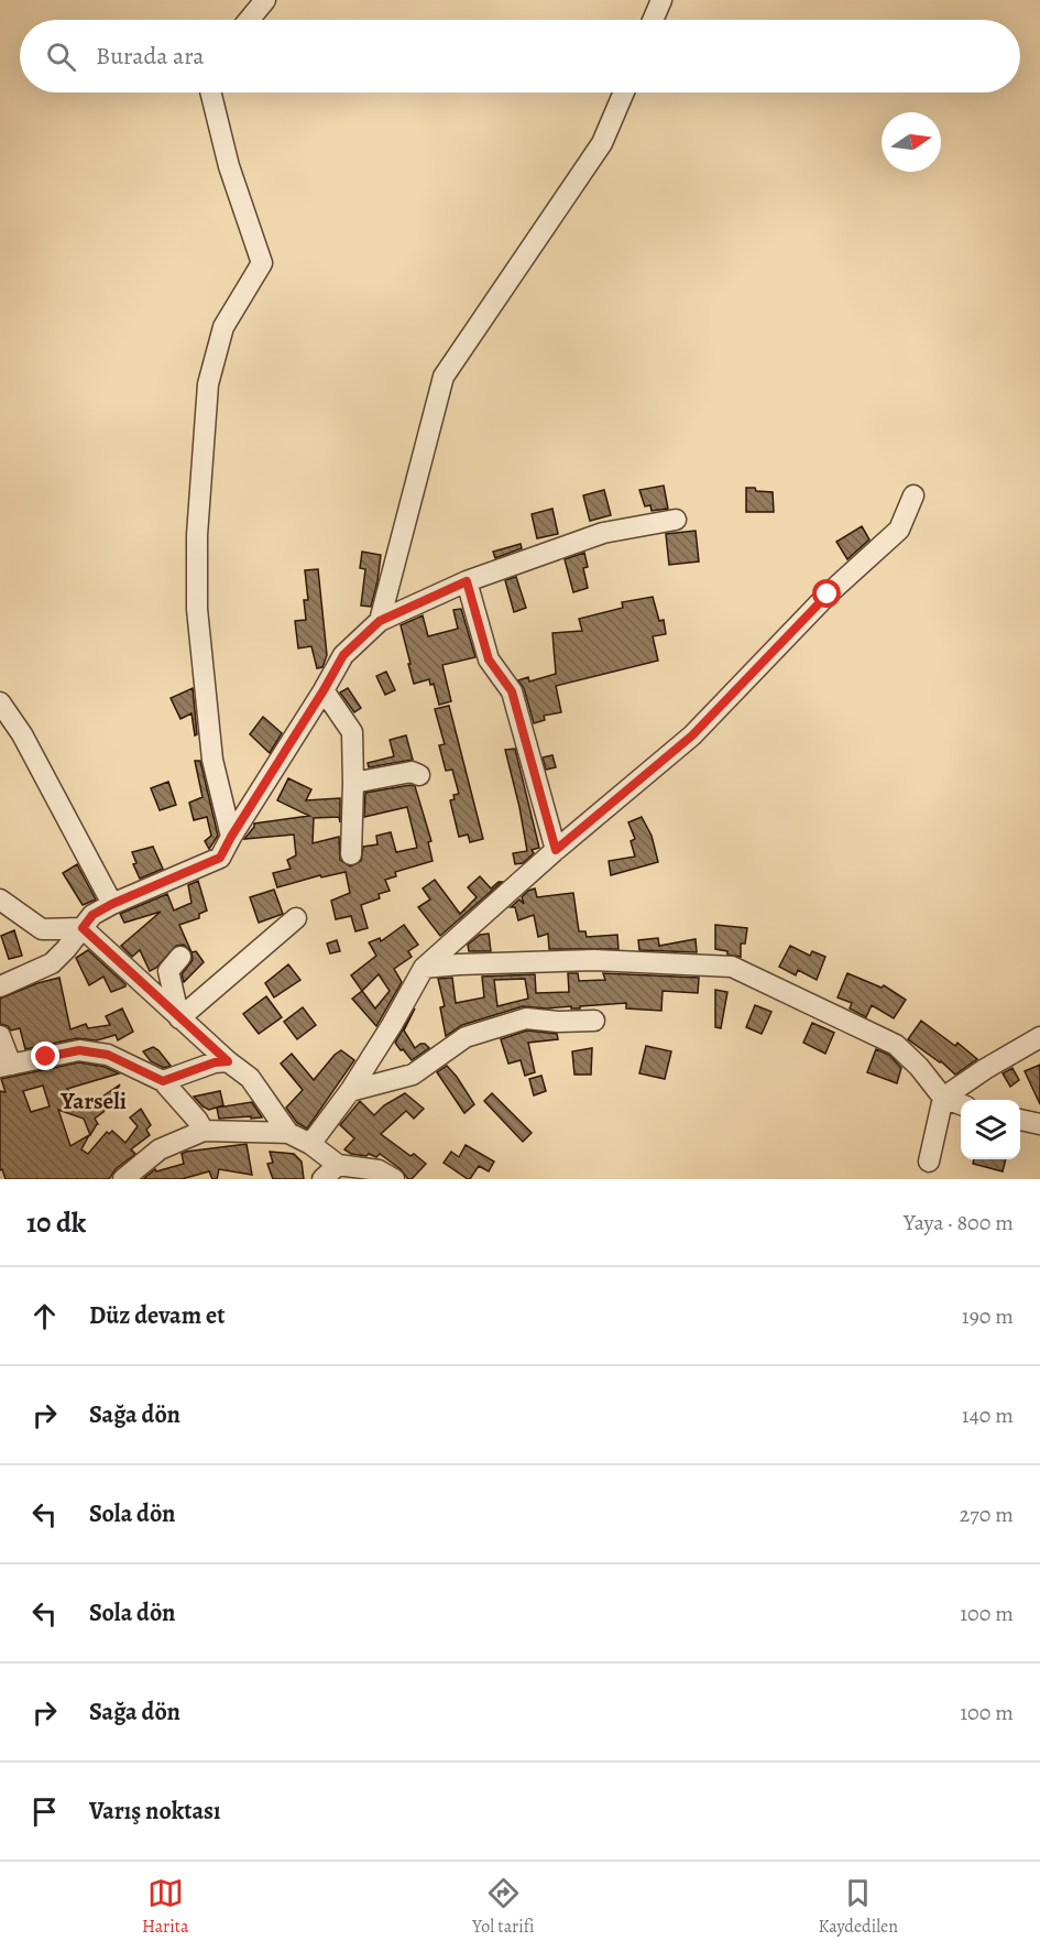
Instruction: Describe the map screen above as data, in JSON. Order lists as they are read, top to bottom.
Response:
{
  "districts": ["Yarseli"],
  "north": "right",
  "page": {
    "search": "Burada ara",
    "heading": ["10 dk", "Yaya · 800 m"],
    "list": [
      ["Düz devam et", "190 m"],
      ["Sağa dön", "140 m"],
      ["Sola dön", "270 m"],
      ["Sola dön", "100 m"],
      ["Sağa dön", "100 m"],
      "Varış noktası"
    ],
    "nav": ["Harita", "Yol tarifi", "Kaydedilen"]
  }
}
